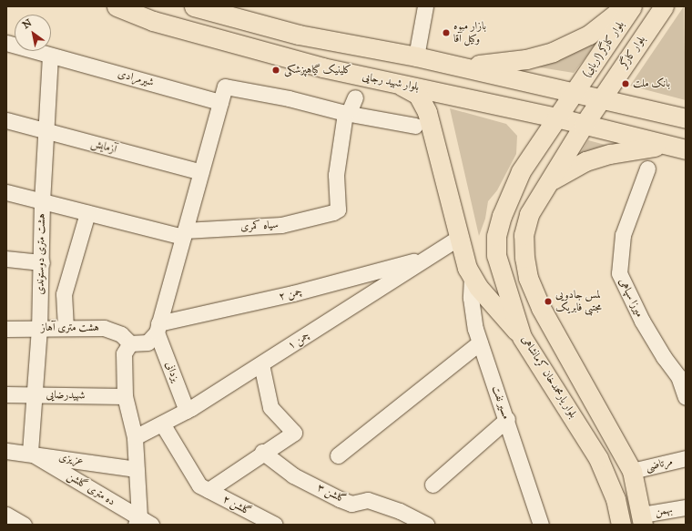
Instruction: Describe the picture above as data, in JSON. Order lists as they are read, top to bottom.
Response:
{
  "streets": {
    "main road": [
      "بلوار کارگر (اربابی)",
      "بلوار کارگر",
      "بلوار شهید رجایی",
      "بلوار یارمحمدخان کرمانشاهی"
    ],
    "street": [
      "شیرمرادی",
      "آزمایش",
      "سیاه کمری",
      "هشت متری دوستوندی",
      "چمن ۲",
      "میرزا سپاهی",
      "هشت متری آهاز",
      "چمن ۱",
      "یزدانی",
      "شهیدرضایی",
      "مسیر نفت",
      "عزیزی",
      "مرتاضی",
      "ده متری گلشن",
      "گلشن ۳",
      "گلشن ۲",
      "بهمن"
    ]
  },
  "crossings": [
    ["بلوار کارگر (اربابی)", "بلوار یارمحمدخان کرمانشاهی"],
    ["شیرمرادی", "هشت متری دوستوندی"],
    ["بلوار شهید رجایی", "بلوار یارمحمدخان کرمانشاهی"],
    ["آزمایش", "هشت متری دوستوندی"],
    ["سیاه کمری", "هشت متری دوستوندی"],
    ["هشت متری دوستوندی", "هشت متری آهاز"],
    ["هشت متری دوستوندی", "شهیدرضایی"],
    ["هشت متری دوستوندی", "عزیزی"],
    ["هشت متری دوستوندی", "ده متری گلشن"],
    ["چمن ۲", "چمن ۱"],
    ["چمن ۲", "یزدانی"],
    ["چمن ۱", "یزدانی"],
    ["عزیزی", "ده متری گلشن"]
  ],
  "places": [
    "بازار میوه وکیل آقا",
    "کلینیک گیاهپزشکی",
    "بانک ملت",
    "لمس جادویی مجتبی فابریک"
  ],
  "north": "top left"
}
